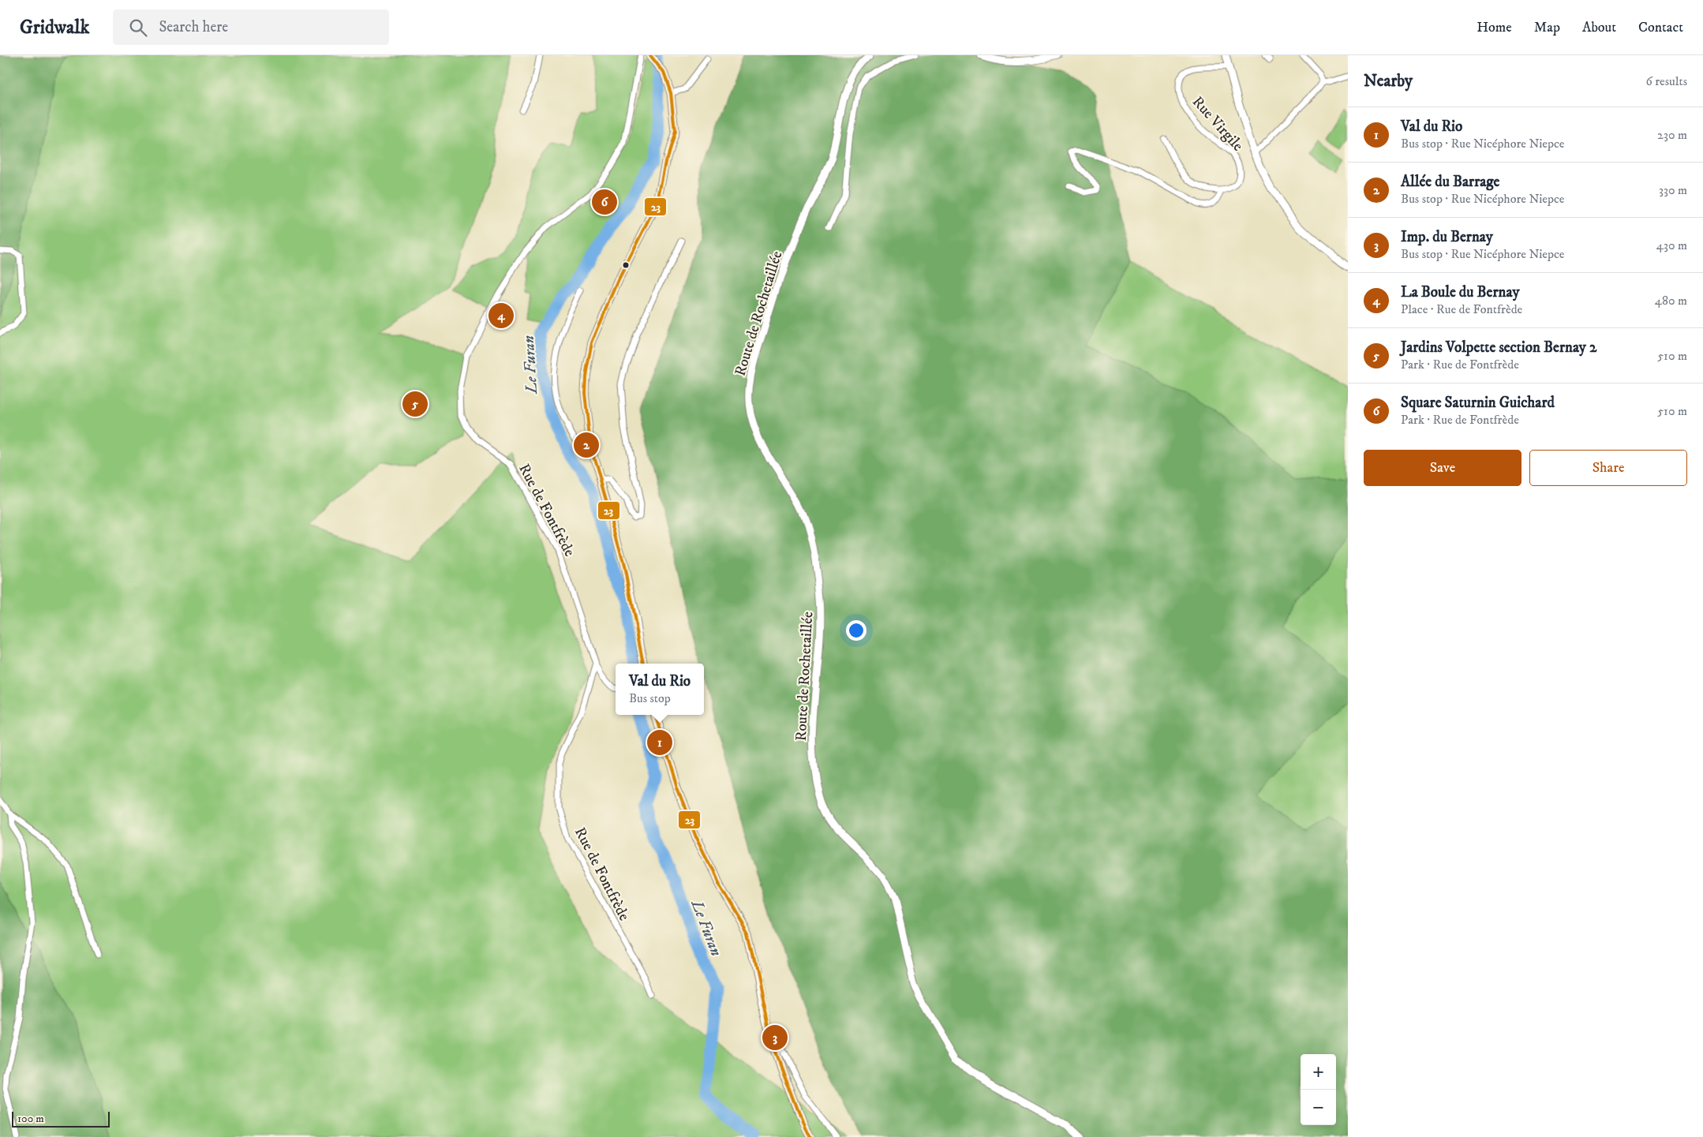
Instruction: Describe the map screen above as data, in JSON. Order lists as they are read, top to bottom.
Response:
{
  "streets": {
    "street": ["Rue Virgile", "Route de Rochetaillée", "Rue de Fontfrède"]
  },
  "water": ["Le Furan"],
  "lines": ["transit line 23"],
  "scale_bar": "100 m",
  "page": {
    "header": "Gridwalk",
    "search": "Search here",
    "nav": [
      "Home",
      "Map",
      "About",
      "Contact"
    ],
    "heading": ["Nearby", "6 results"],
    "list": [
      {
        "mark": "1",
        "name": "Val du Rio",
        "note": "Bus stop · Rue Nicéphore Niepce",
        "value": "230 m"
      },
      {
        "mark": "2",
        "name": "Allée du Barrage",
        "note": "Bus stop · Rue Nicéphore Niepce",
        "value": "330 m"
      },
      {
        "mark": "3",
        "name": "Imp. du Bernay",
        "note": "Bus stop · Rue Nicéphore Niepce",
        "value": "430 m"
      },
      {
        "mark": "4",
        "name": "La Boule du Bernay",
        "note": "Place · Rue de Fontfrède",
        "value": "480 m"
      },
      {
        "mark": "5",
        "name": "Jardins Volpette section Bernay 2",
        "note": "Park · Rue de Fontfrède",
        "value": "510 m"
      },
      {
        "mark": "6",
        "name": "Square Saturnin Guichard",
        "note": "Park · Rue de Fontfrède",
        "value": "510 m"
      }
    ],
    "pins": [
      "6",
      "4",
      "5",
      "2",
      "1",
      "3"
    ],
    "buttons": ["Save", "Share"],
    "popup": ["Val du Rio", "Bus stop"],
    "map_buttons": ["+", "−"],
    "scale": "100 m"
  }
}
